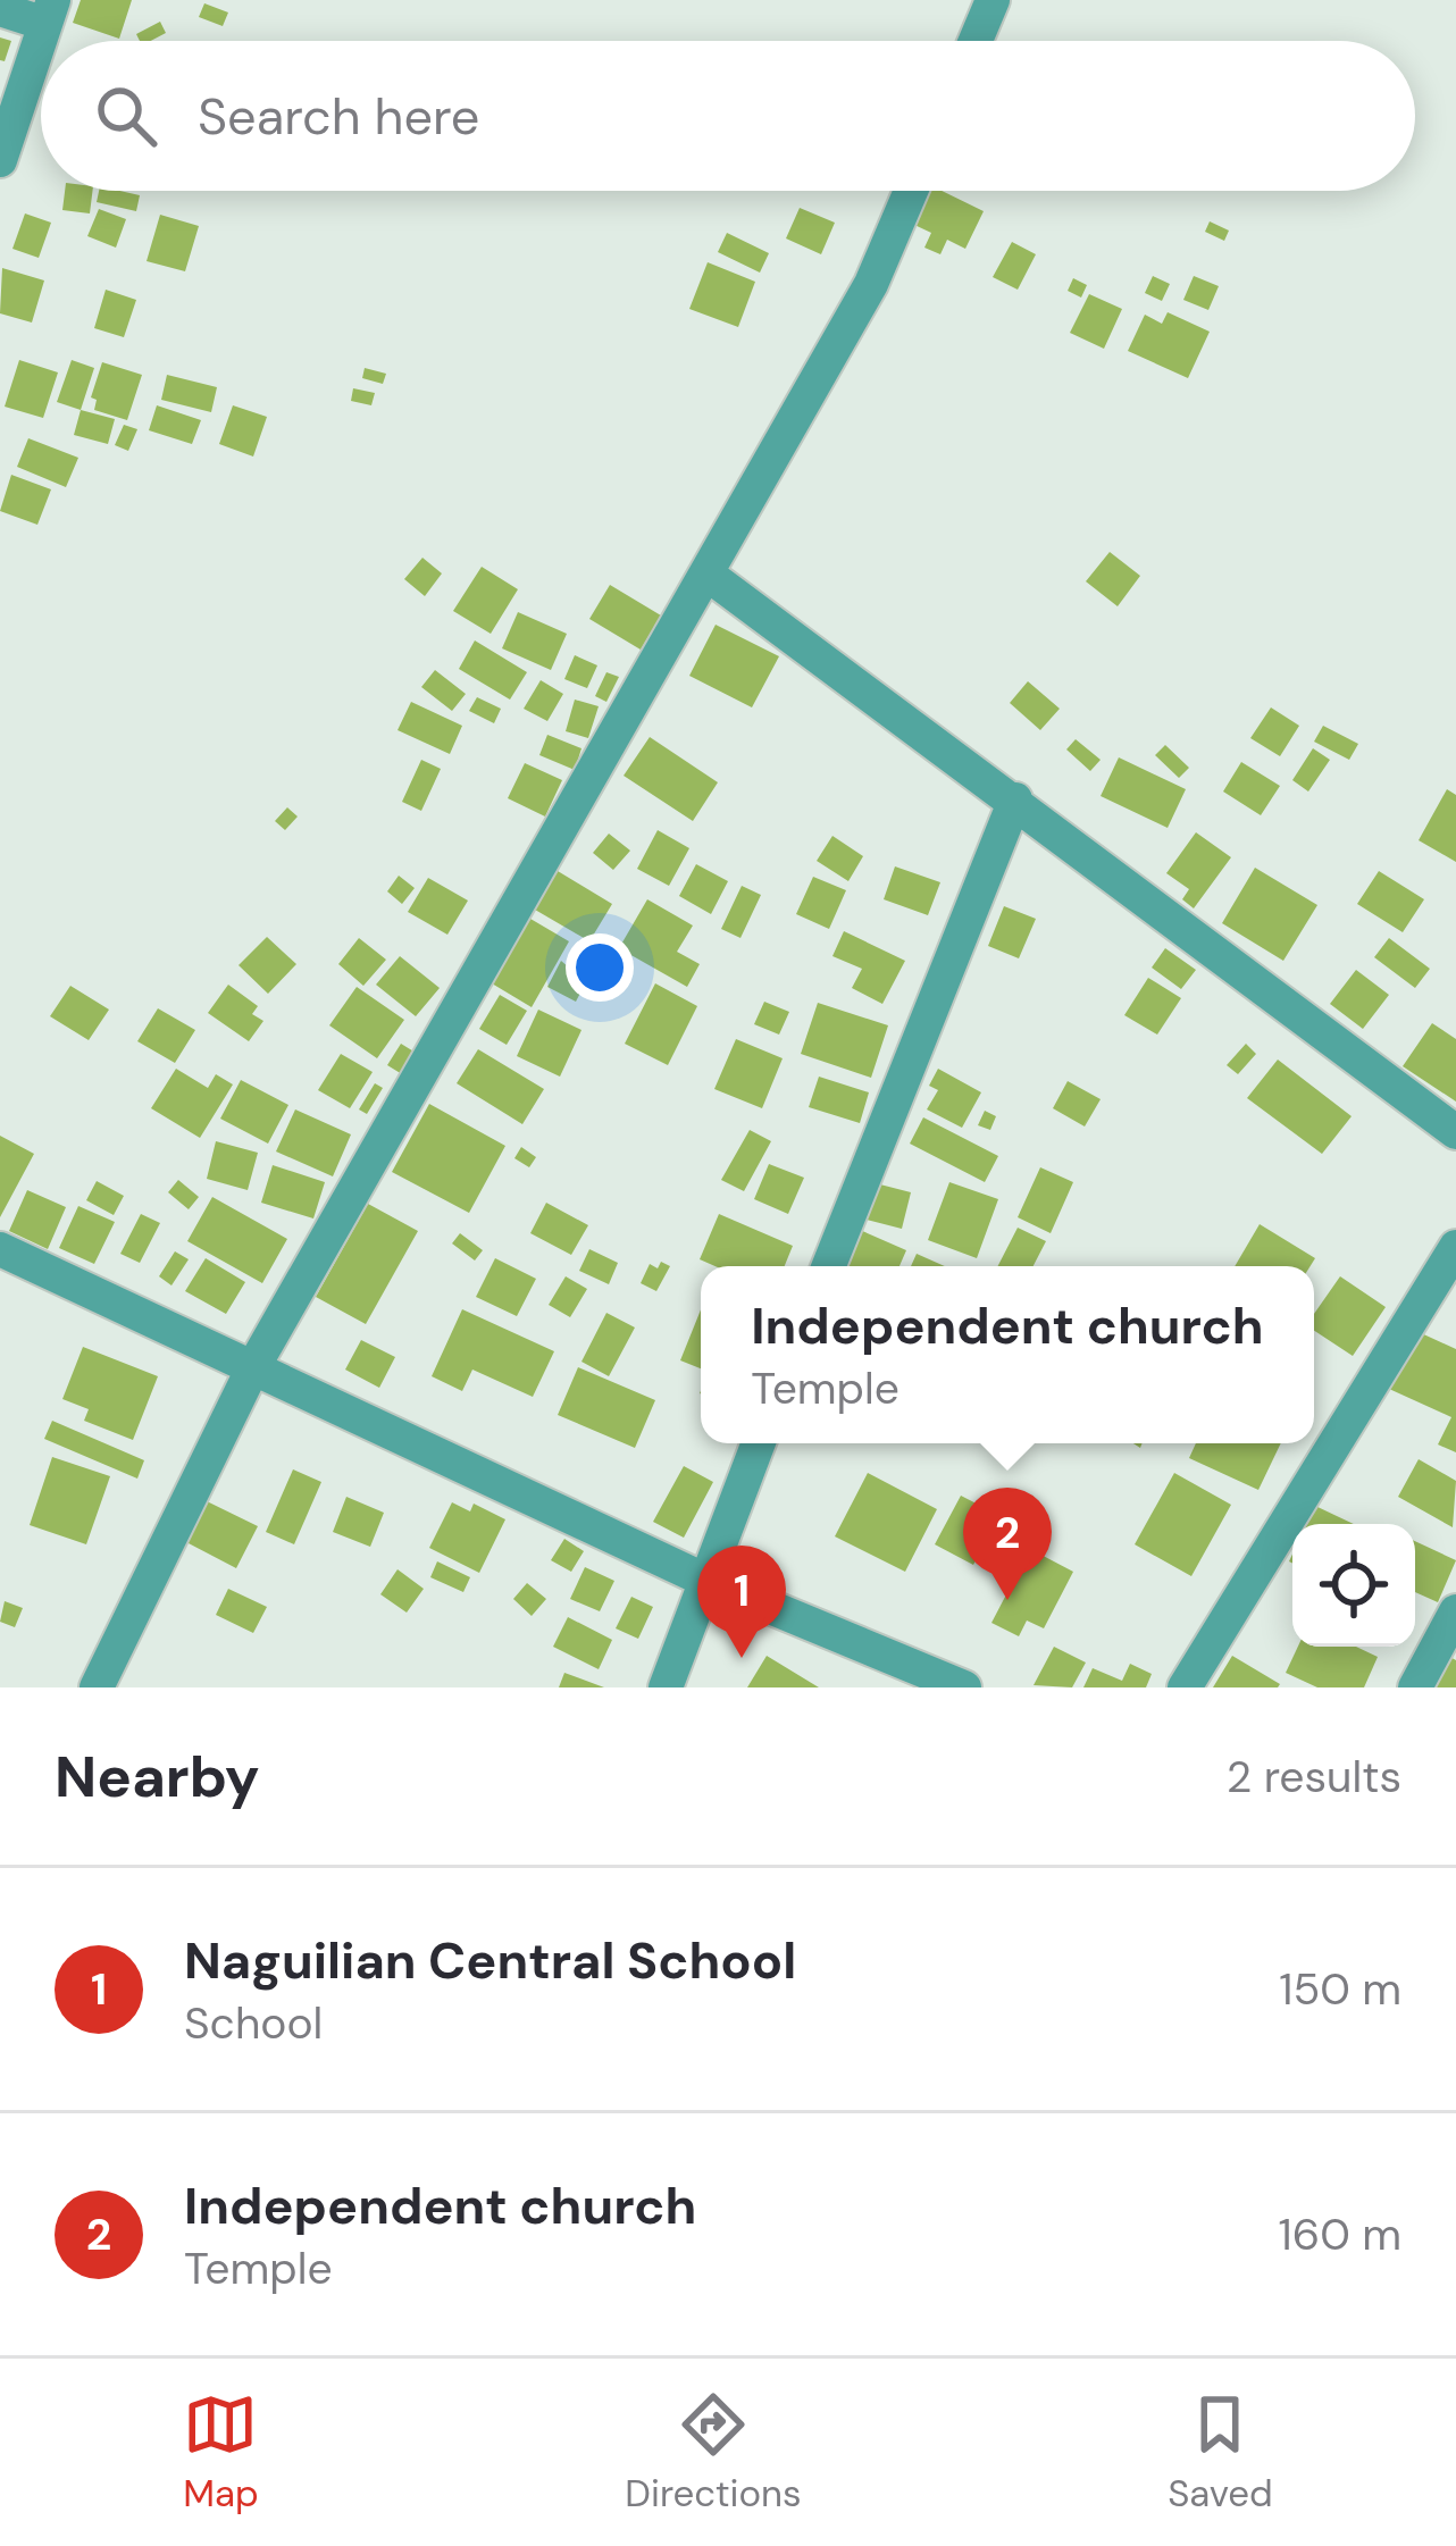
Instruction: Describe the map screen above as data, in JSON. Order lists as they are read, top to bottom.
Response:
{
  "page": {
    "search": "Search here",
    "popup": ["Independent church", "Temple"],
    "pins": ["2", "1"],
    "heading": ["Nearby", "2 results"],
    "list": [
      {
        "mark": "1",
        "name": "Naguilian Central School",
        "note": "School",
        "value": "150 m"
      },
      {
        "mark": "2",
        "name": "Independent church",
        "note": "Temple",
        "value": "160 m"
      }
    ],
    "nav": ["Map", "Directions", "Saved"]
  }
}
